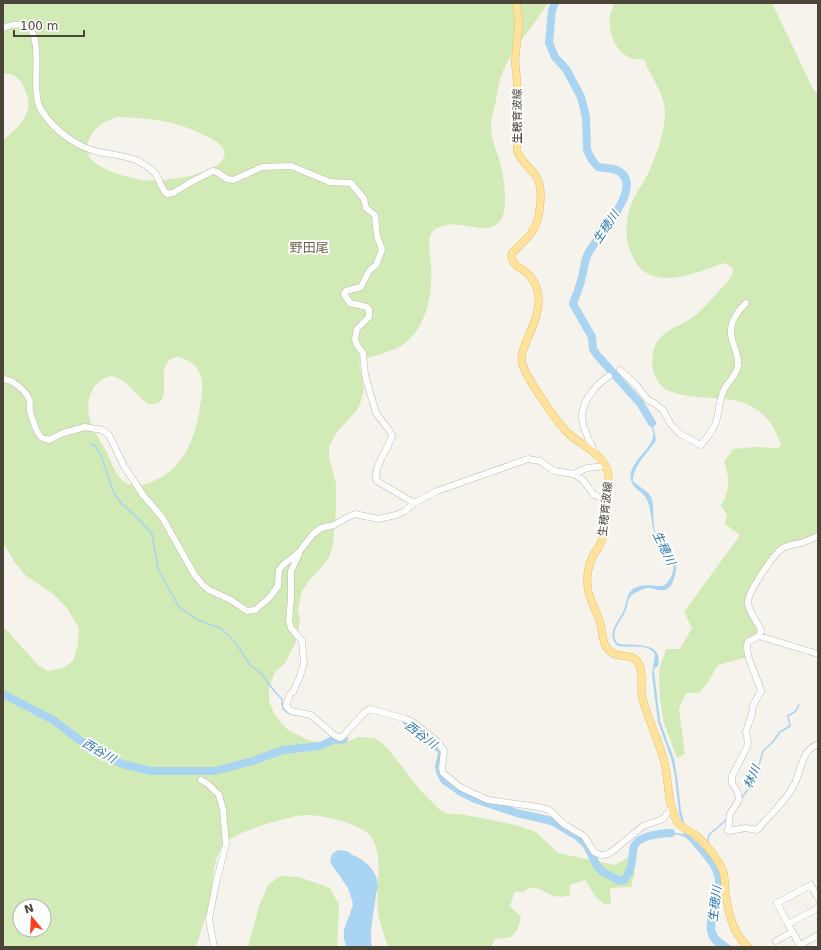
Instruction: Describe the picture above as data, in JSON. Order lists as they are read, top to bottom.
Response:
{
  "streets": {
    "main road": ["生穂育波線"]
  },
  "districts": ["野田尾"],
  "water": ["生穂川", "西谷川", "林川"],
  "scale_bar": "100 m",
  "north": "top"
}
